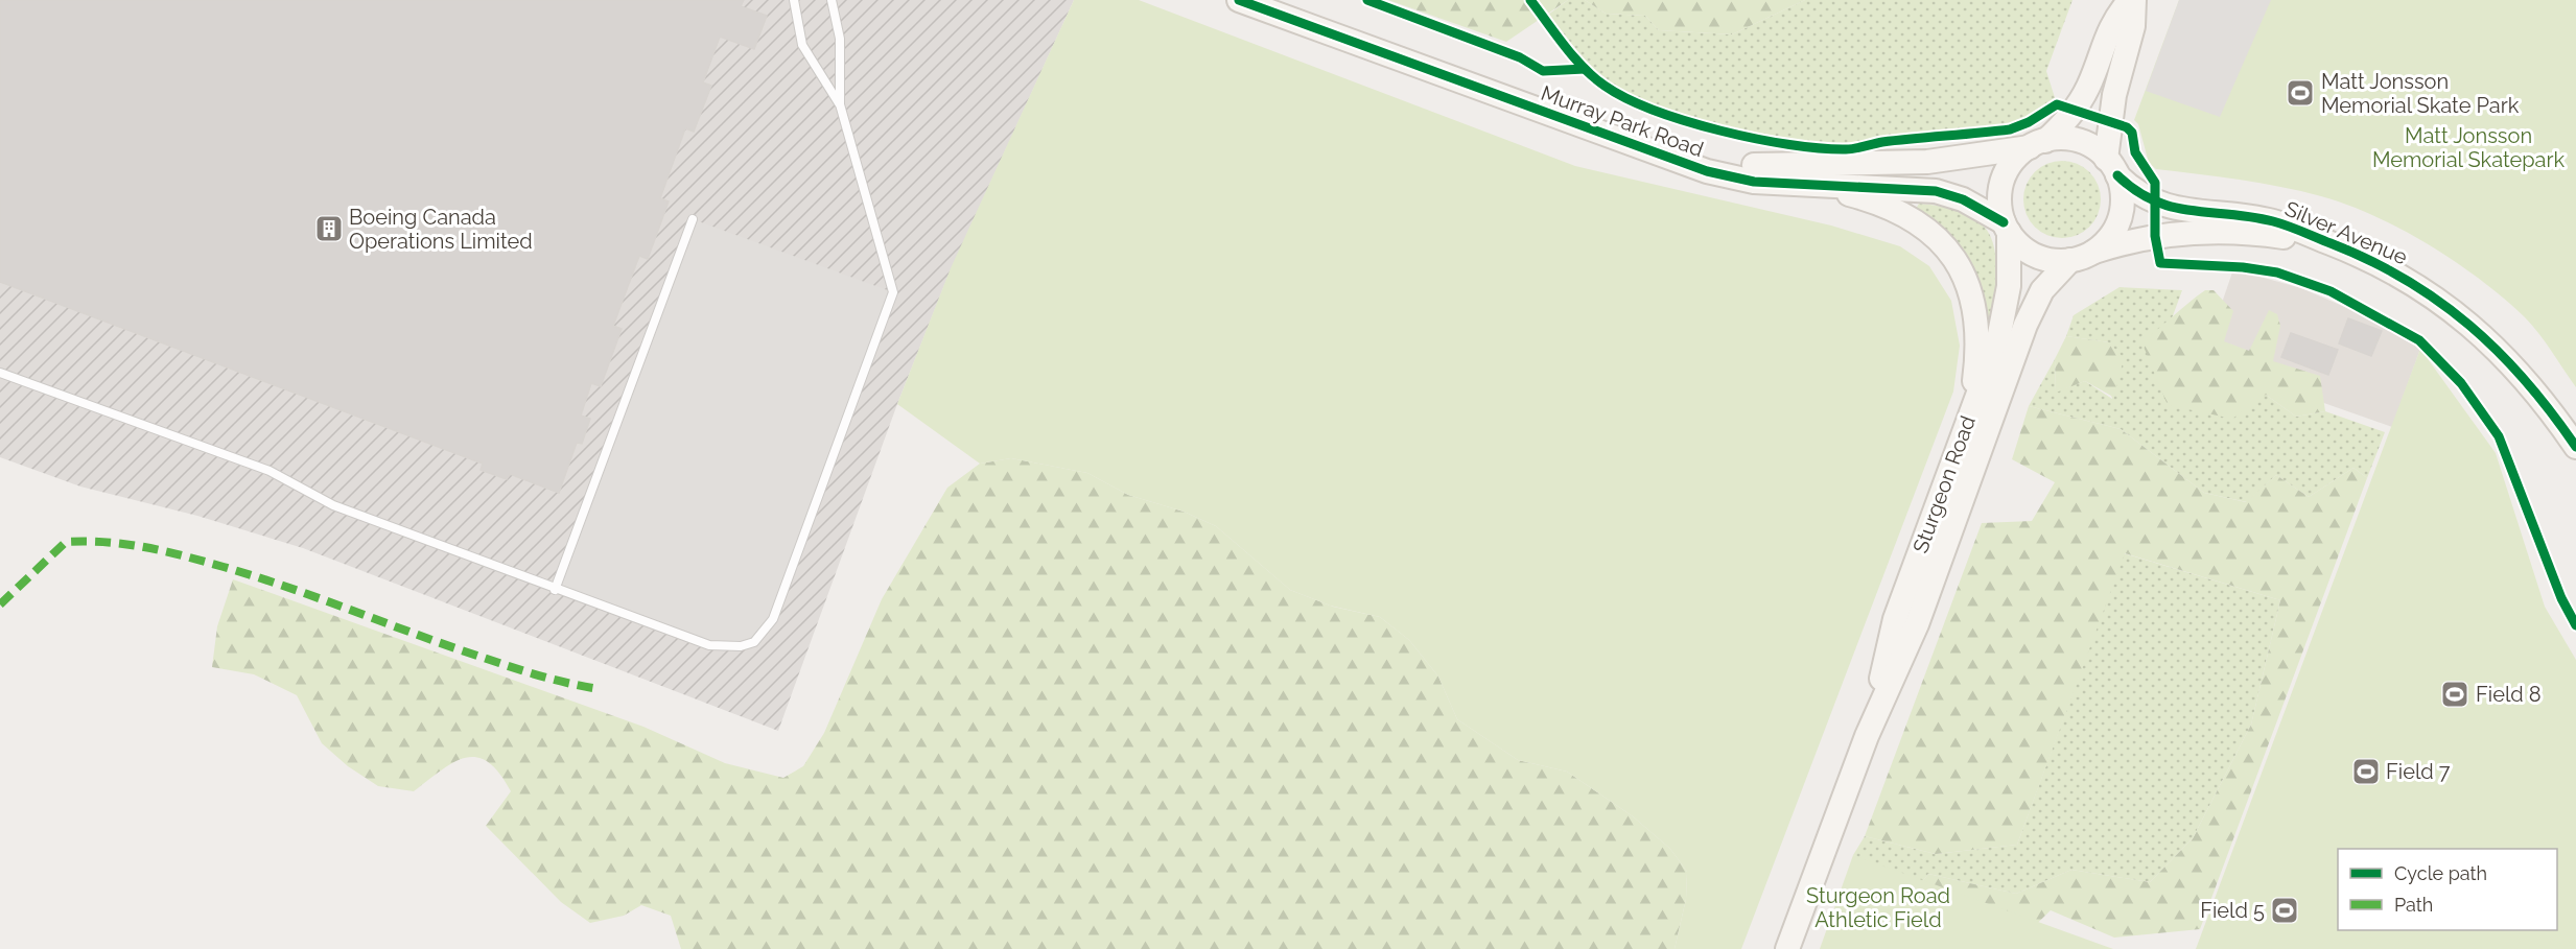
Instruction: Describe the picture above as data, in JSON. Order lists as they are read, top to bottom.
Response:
{
  "streets": {
    "main road": ["Murray Park Road", "Silver Avenue", "Sturgeon Road"]
  },
  "crossings": [
    ["Murray Park Road", "Silver Avenue"],
    ["Murray Park Road", "Sturgeon Road"],
    ["Silver Avenue", "Sturgeon Road"]
  ],
  "parks": ["Matt Jonsson Memorial Skatepark", "Sturgeon Road Athletic Field"],
  "places": {
    "sports": [
      "Matt Jonsson Memorial Skate Park",
      "Field 8",
      "Field 7",
      "Field 5"
    ],
    "building": ["Boeing Canada Operations Limited"]
  },
  "legend": ["Cycle path", "Path"]
}
